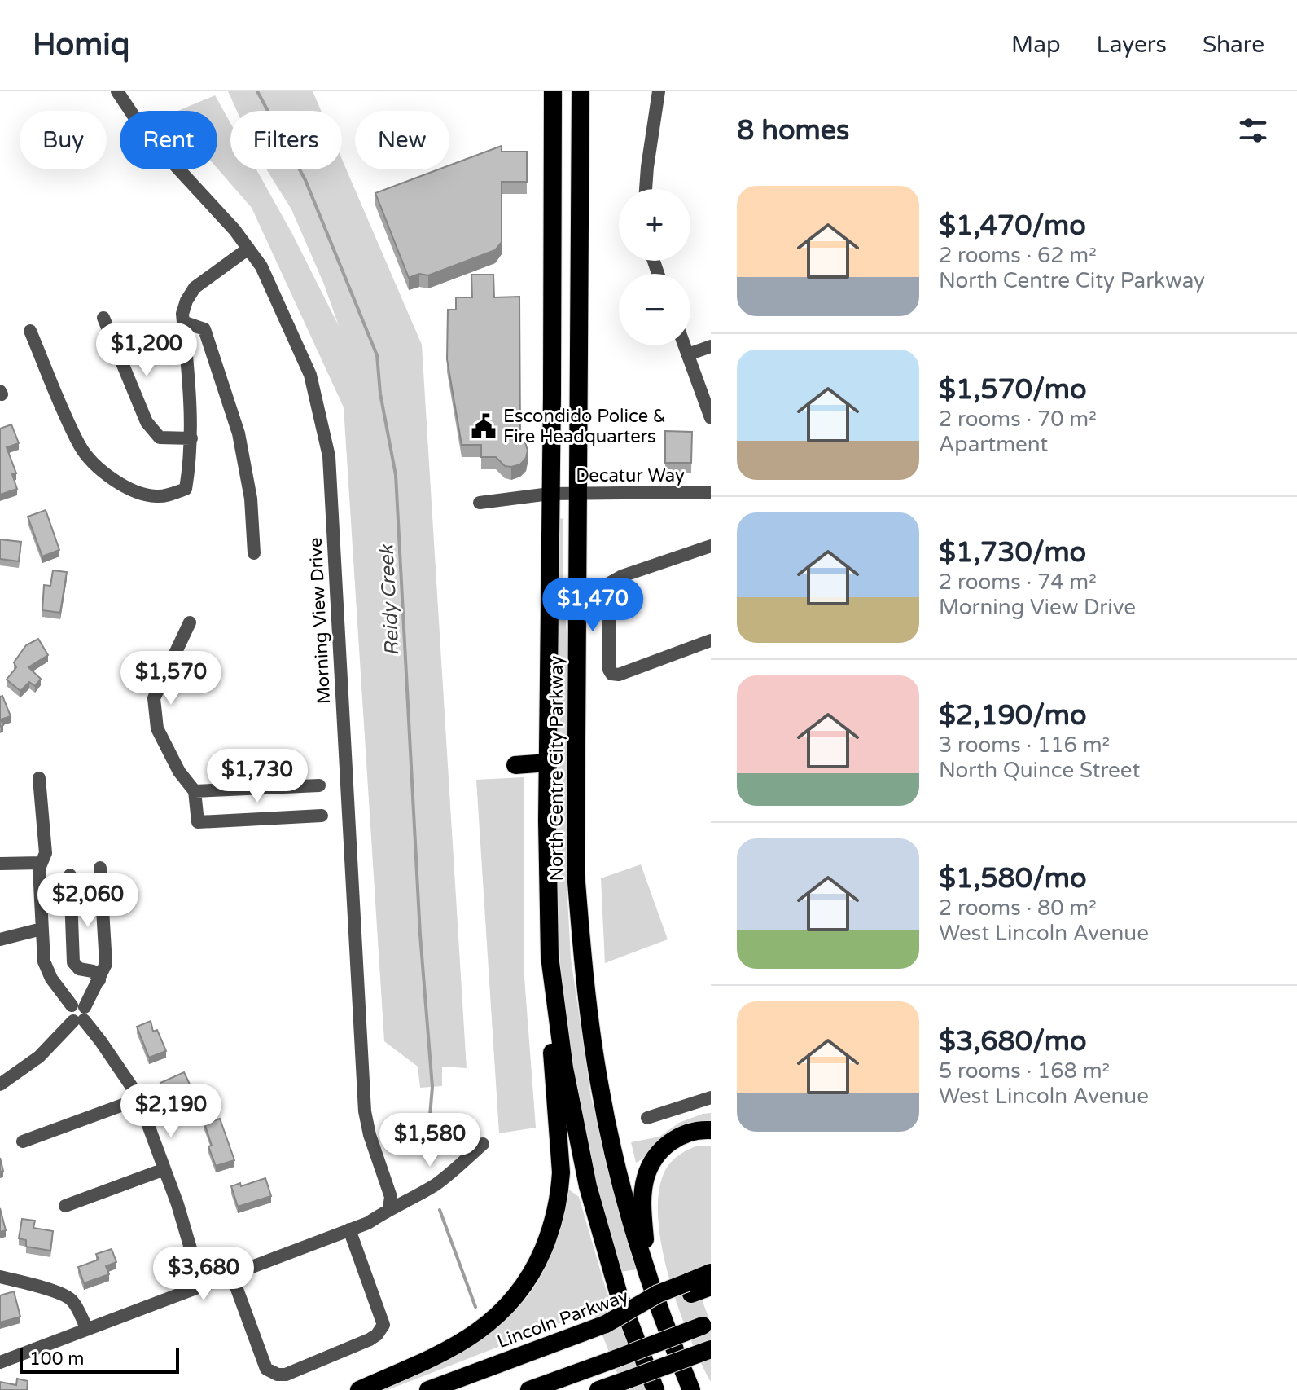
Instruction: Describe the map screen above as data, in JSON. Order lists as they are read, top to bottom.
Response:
{
  "streets": {
    "highway": ["North Centre City Parkway", "Lincoln Parkway"],
    "street": ["Decatur Way", "Morning View Drive"]
  },
  "crossings": [
    ["Decatur Way", "North Centre City Parkway"]
  ],
  "water": ["Reidy Creek"],
  "places": {
    "public building": ["Escondido Police & Fire Headquarters"]
  },
  "scale_bar": "100 m",
  "page": {
    "header": "Homiq",
    "nav": ["Map", "Layers", "Share"],
    "heading": "8 homes",
    "chip": [
      "Buy",
      "Rent",
      "Filters",
      "New"
    ],
    "list": [
      {
        "name": "$1,470/mo",
        "note": "2 rooms · 62 m² · North Centre City Parkway"
      },
      {
        "name": "$1,570/mo",
        "note": "2 rooms · 70 m² · Apartment"
      },
      {
        "name": "$1,730/mo",
        "note": "2 rooms · 74 m² · Morning View Drive"
      },
      {
        "name": "$2,190/mo",
        "note": "3 rooms · 116 m² · North Quince Street"
      },
      {
        "name": "$1,580/mo",
        "note": "2 rooms · 80 m² · West Lincoln Avenue"
      },
      {
        "name": "$3,680/mo",
        "note": "5 rooms · 168 m² · West Lincoln Avenue"
      }
    ],
    "map_buttons": ["+", "−"],
    "price": [
      "$1,200",
      "$1,470",
      "$1,570",
      "$1,730",
      "$2,060",
      "$2,190",
      "$1,580",
      "$3,680"
    ],
    "scale": "100 m"
  }
}
